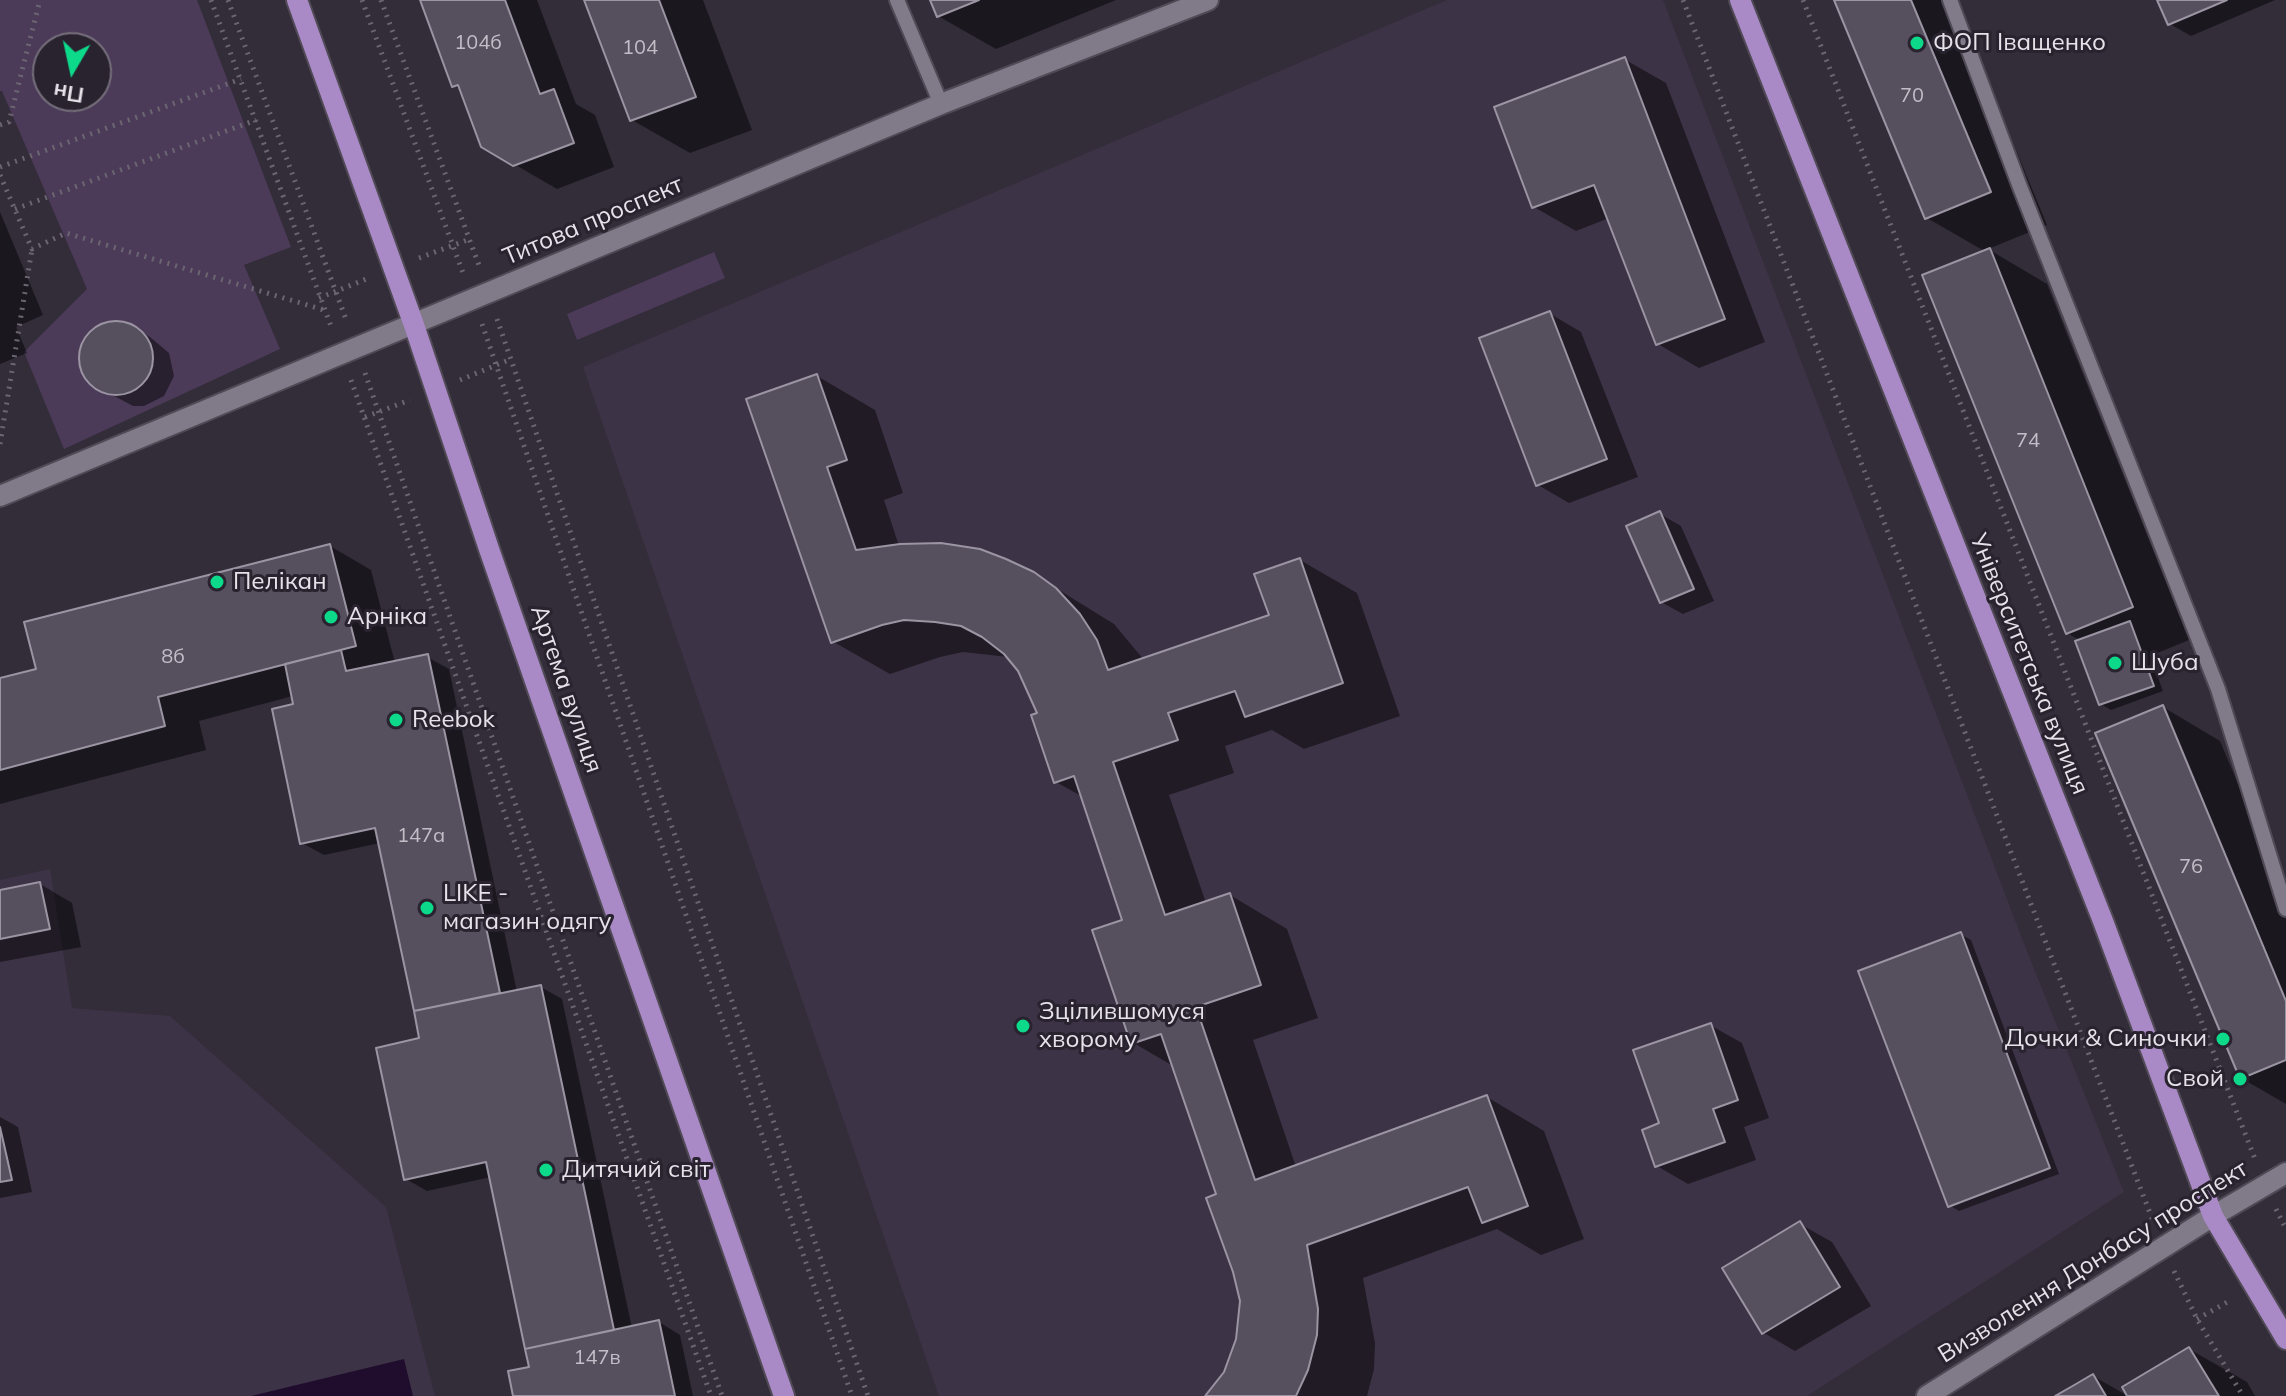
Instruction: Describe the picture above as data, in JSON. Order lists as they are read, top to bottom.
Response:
{
  "streets": {
    "main road": ["Університетська вулиця", "Артема вулиця"],
    "street": ["Титова проспект", "Визволення Донбасу проспект"]
  },
  "crossings": [
    ["Титова проспект", "Артема вулиця"],
    ["Університетська вулиця", "Визволення Донбасу проспект"]
  ],
  "places": [
    "ФОП Іващенко",
    "Пелікан",
    "Арніка",
    "Шуба",
    "Reebok",
    "LIKE - магазин одягу",
    "Зцілившомуся хворому",
    "Дочки & Синочки",
    "Свой",
    "Дитячий світ"
  ],
  "house_numbers": [
    "104б",
    "104",
    "70",
    "74",
    "8б",
    "147а",
    "76",
    "147в"
  ],
  "north": "bottom"
}
